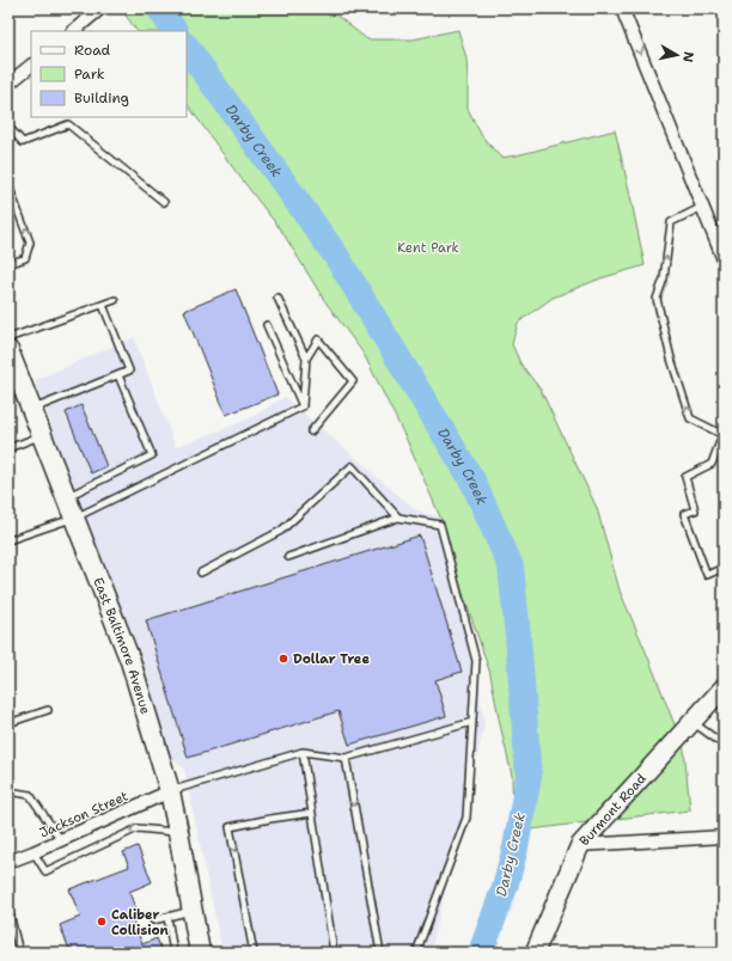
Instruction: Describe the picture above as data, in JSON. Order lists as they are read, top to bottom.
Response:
{
  "streets": {
    "main road": ["East Baltimore Avenue"],
    "street": ["Burmont Road", "Jackson Street"]
  },
  "crossings": [
    ["East Baltimore Avenue", "Jackson Street"]
  ],
  "water": ["Darby Creek"],
  "parks": ["Kent Park"],
  "places": ["Dollar Tree", "Caliber Collision"],
  "legend": ["Road", "Park", "Building"],
  "north": "right"
}
